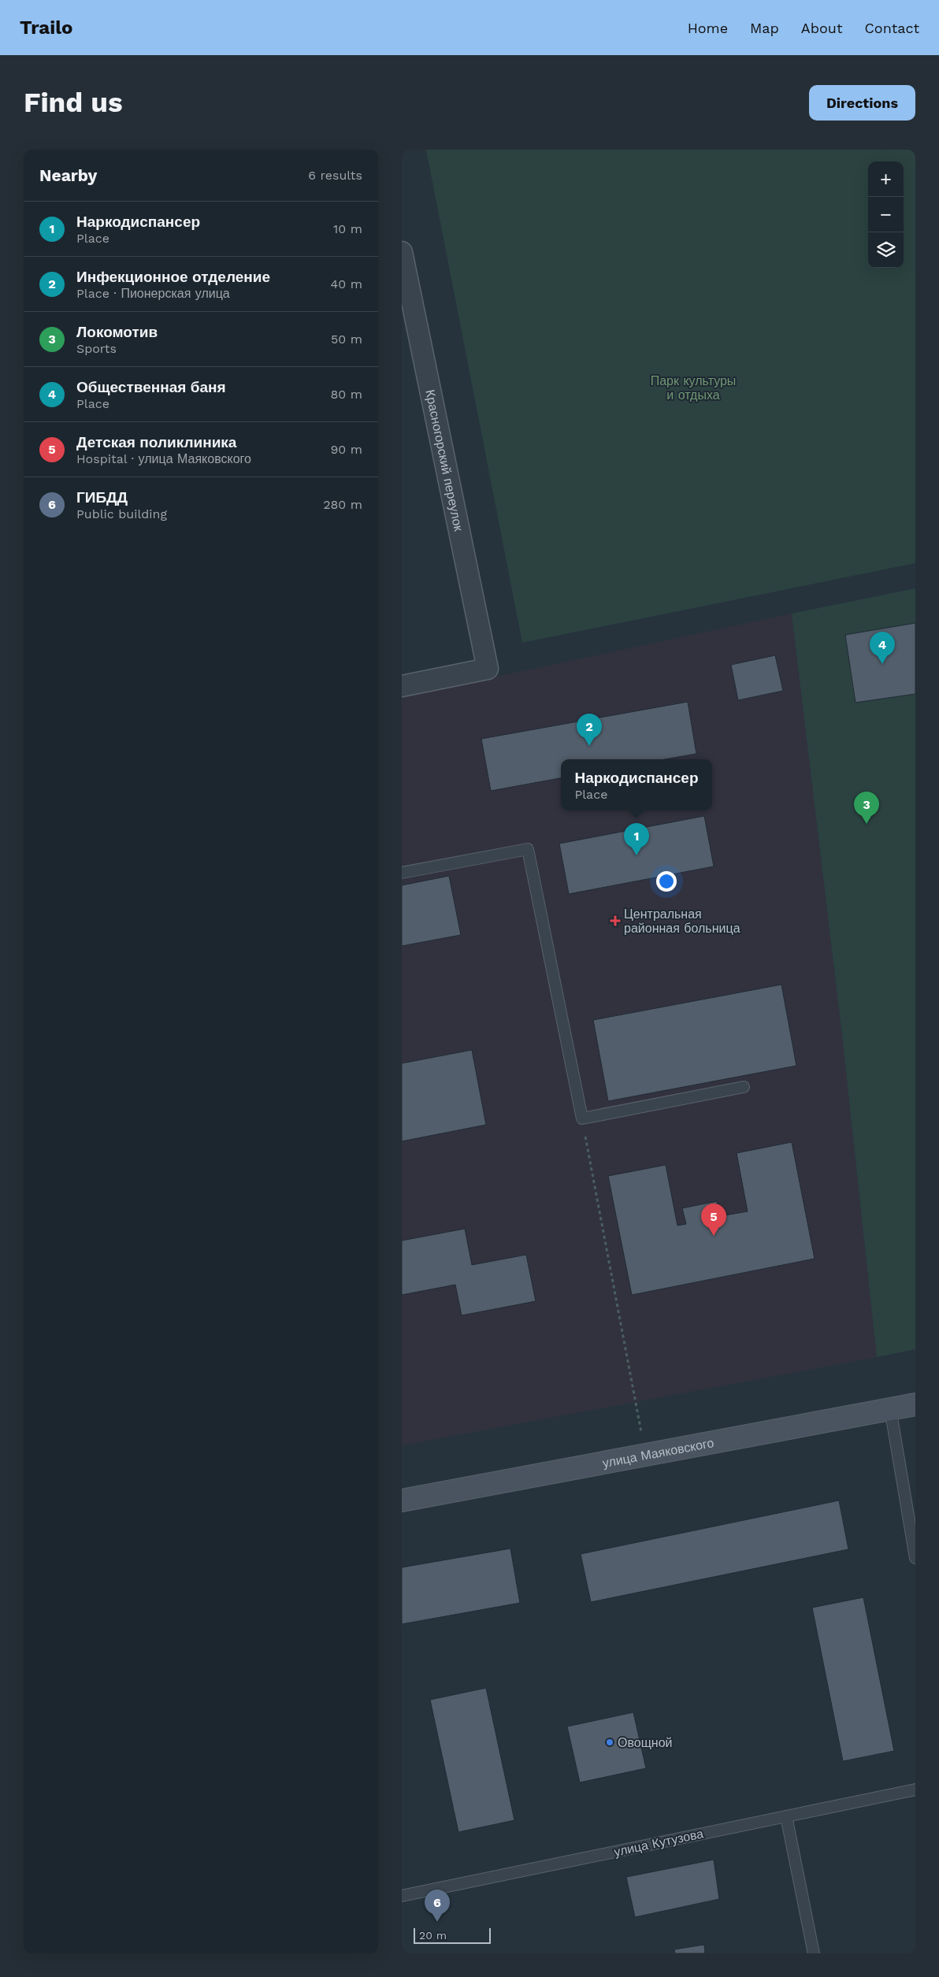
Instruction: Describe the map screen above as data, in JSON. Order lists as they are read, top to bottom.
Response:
{
  "streets": {
    "main road": ["улица Маяковского"],
    "street": ["Красногорский переулок"],
    "lane": ["улица Кутузова"]
  },
  "parks": ["Парк культуры и отдыха"],
  "places": {
    "health": ["Центральная районная больница"],
    "other": ["Овощной"]
  },
  "scale_bar": "20 m",
  "page": {
    "header": "Trailo",
    "nav": [
      "Home",
      "Map",
      "About",
      "Contact"
    ],
    "buttons": "Directions",
    "title": "Find us",
    "heading": ["Nearby", "6 results"],
    "map_buttons": ["+", "−"],
    "list": [
      {
        "mark": "1",
        "name": "Наркодиспансер",
        "note": "Place",
        "value": "10 m"
      },
      {
        "mark": "2",
        "name": "Инфекционное отделение",
        "note": "Place · Пионерская улица",
        "value": "40 m"
      },
      {
        "mark": "3",
        "name": "Локомотив",
        "note": "Sports",
        "value": "50 m"
      },
      {
        "mark": "4",
        "name": "Общественная баня",
        "note": "Place",
        "value": "80 m"
      },
      {
        "mark": "5",
        "name": "Детская поликлиника",
        "note": "Hospital · улица Маяковского",
        "value": "90 m"
      },
      {
        "mark": "6",
        "name": "ГИБДД",
        "note": "Public building",
        "value": "280 m"
      }
    ],
    "pins": [
      "4",
      "2",
      "3",
      "1",
      "5",
      "6"
    ],
    "popup": ["Наркодиспансер", "Place"],
    "scale": "20 m"
  }
}
